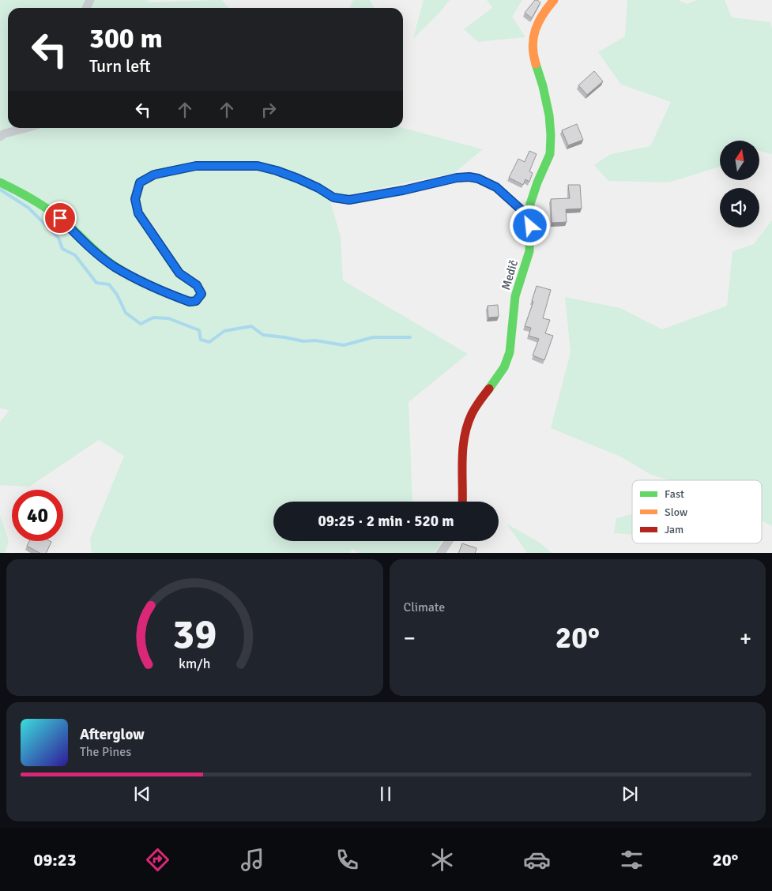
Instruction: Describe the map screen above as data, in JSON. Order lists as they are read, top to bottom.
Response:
{
  "streets": {
    "street": ["Medič"]
  },
  "legend": ["Fast", "Slow", "Jam"],
  "north": "top",
  "page": {
    "turn": ["300 m", "Turn left"],
    "limit": "40",
    "trip": "09:25 · 2 min · 520 m",
    "tile": "Climate",
    "heat": ["−", "20°", "+"],
    "song": ["Afterglow", "The Pines"],
    "tabs": ["09:23", "20°"],
    "gauge": ["39", "km/h"]
  }
}
